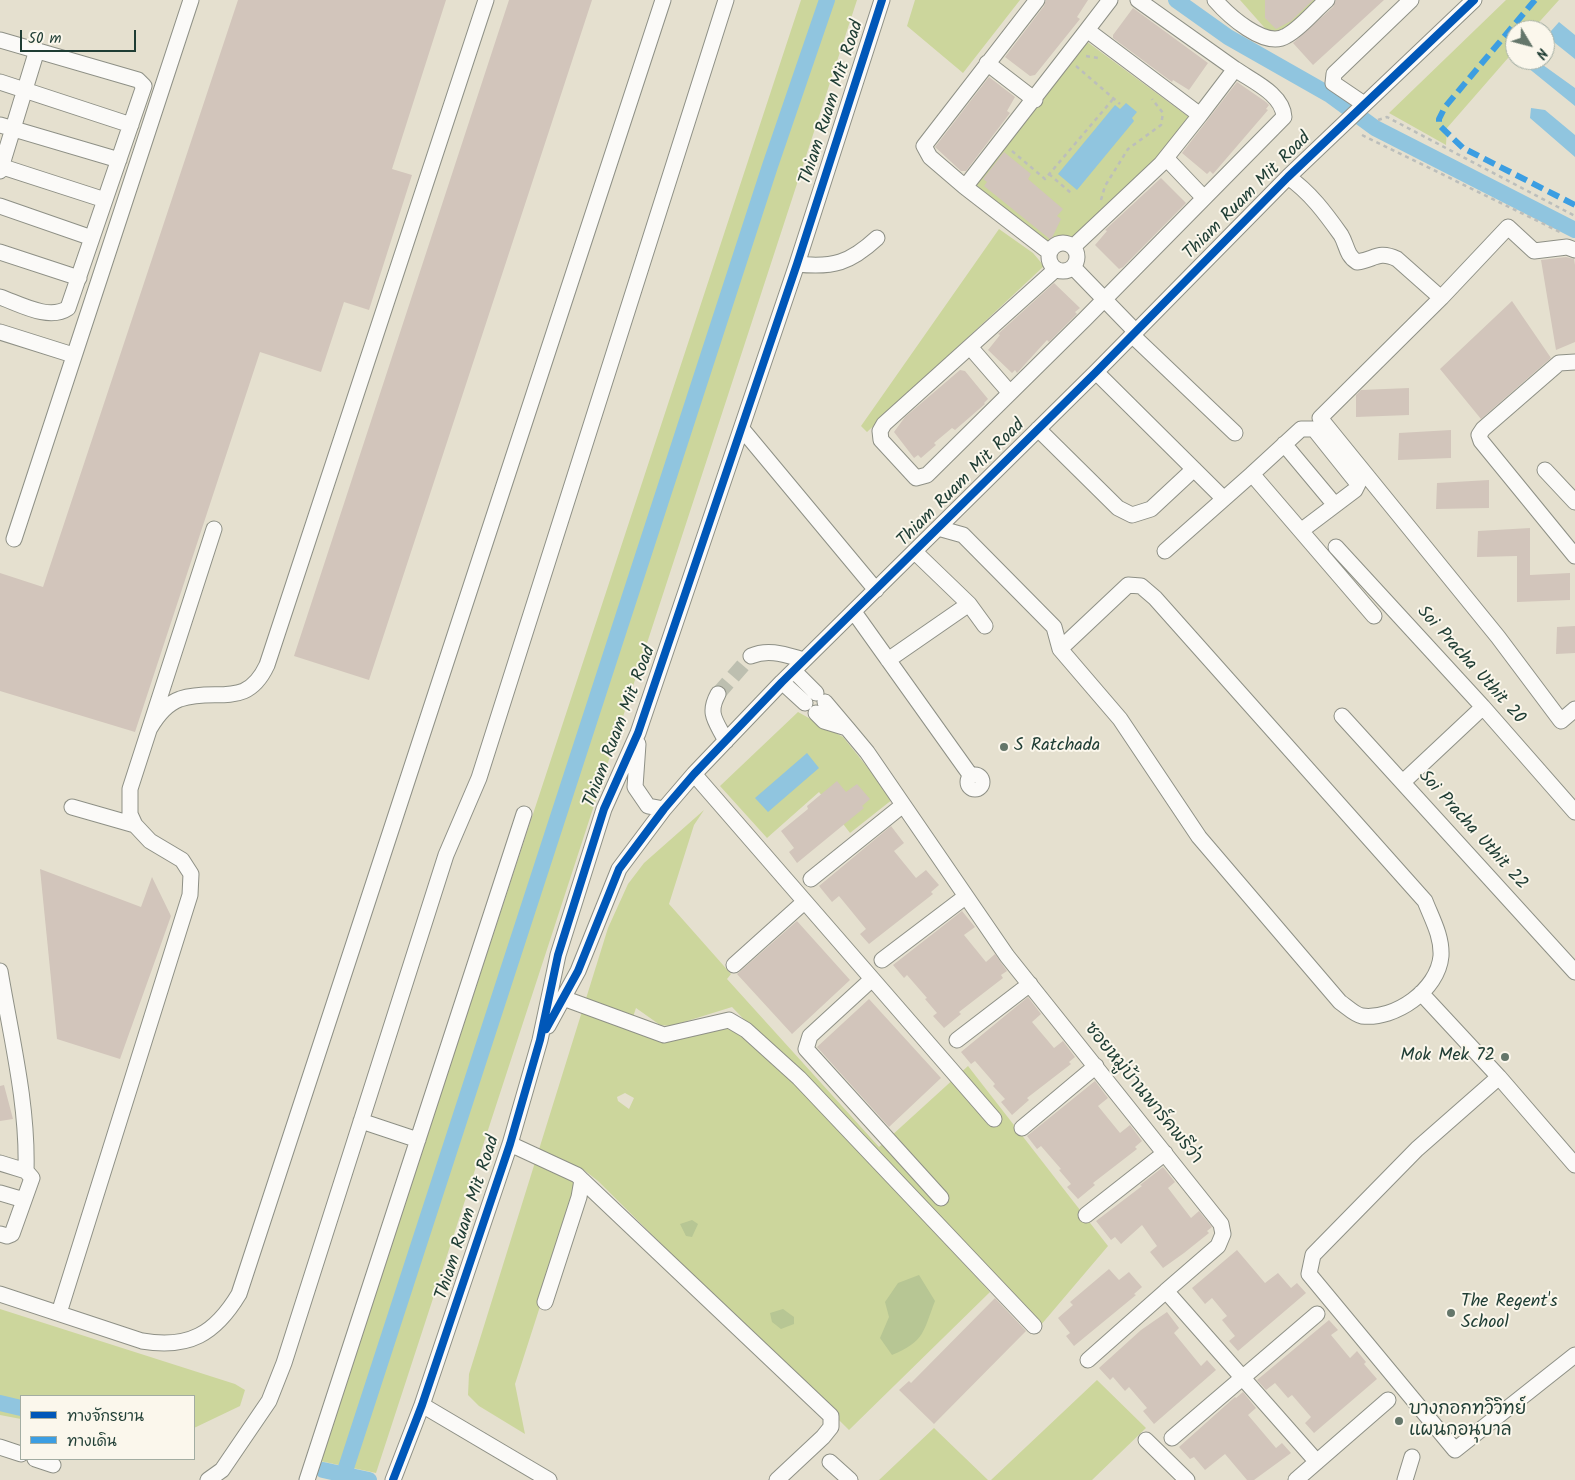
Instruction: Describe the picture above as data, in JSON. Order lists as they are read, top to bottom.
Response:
{
  "streets": {
    "street": [
      "Thiam Ruam Mit Road",
      "Soi Pracha Uthit 20",
      "Soi Pracha Uthit 22",
      "ซอยหมู่บ้านพาร์คพรีว่า"
    ]
  },
  "crossings": [
    ["Thiam Ruam Mit Road", "ซอยหมู่บ้านพาร์คพรีว่า"]
  ],
  "places": [
    "S Ratchada",
    "Mok Mek 72",
    "The Regent's School",
    "บางกอกทวิวิทย์ แผนกอนุบาล"
  ],
  "legend": ["ทางจักรยาน", "ทางเดิน"],
  "scale_bar": "50 m",
  "north": "bottom right"
}
